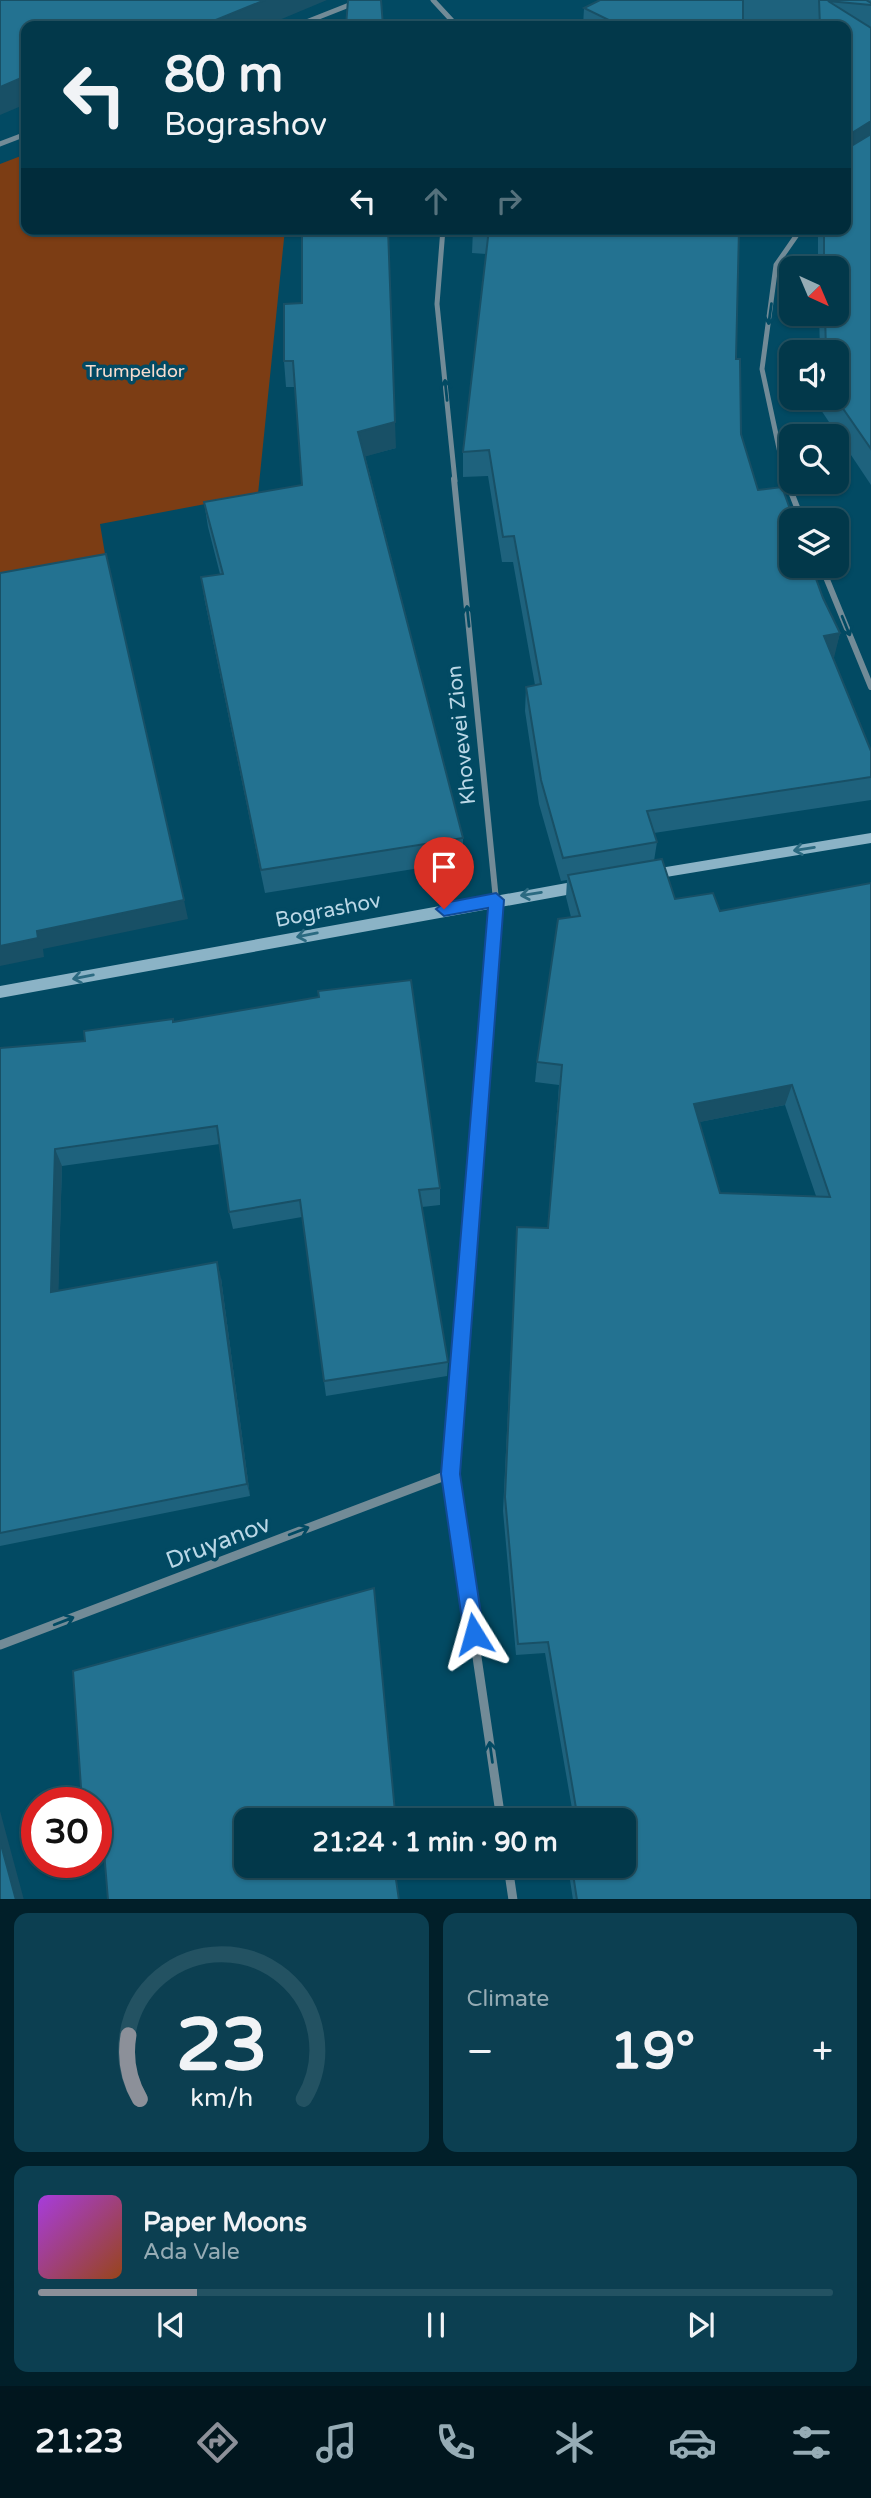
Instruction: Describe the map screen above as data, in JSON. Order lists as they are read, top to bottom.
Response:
{
  "streets": {
    "street": ["Khovevei Zion", "Bograshov", "Druyanov"]
  },
  "crossings": [
    ["Khovevei Zion", "Bograshov"],
    ["Khovevei Zion", "Druyanov"]
  ],
  "one_way": ["Khovevei Zion", "Bograshov", "Druyanov"],
  "parks": ["Trumpeldor"],
  "north": "bottom right",
  "page": {
    "turn": ["80 m", "Bograshov"],
    "limit": "30",
    "trip": "21:24 · 1 min · 90 m",
    "tile": "Climate",
    "heat": ["−", "19°", "+"],
    "song": ["Paper Moons", "Ada Vale"],
    "tabs": "21:23",
    "gauge": ["23", "km/h"]
  }
}
